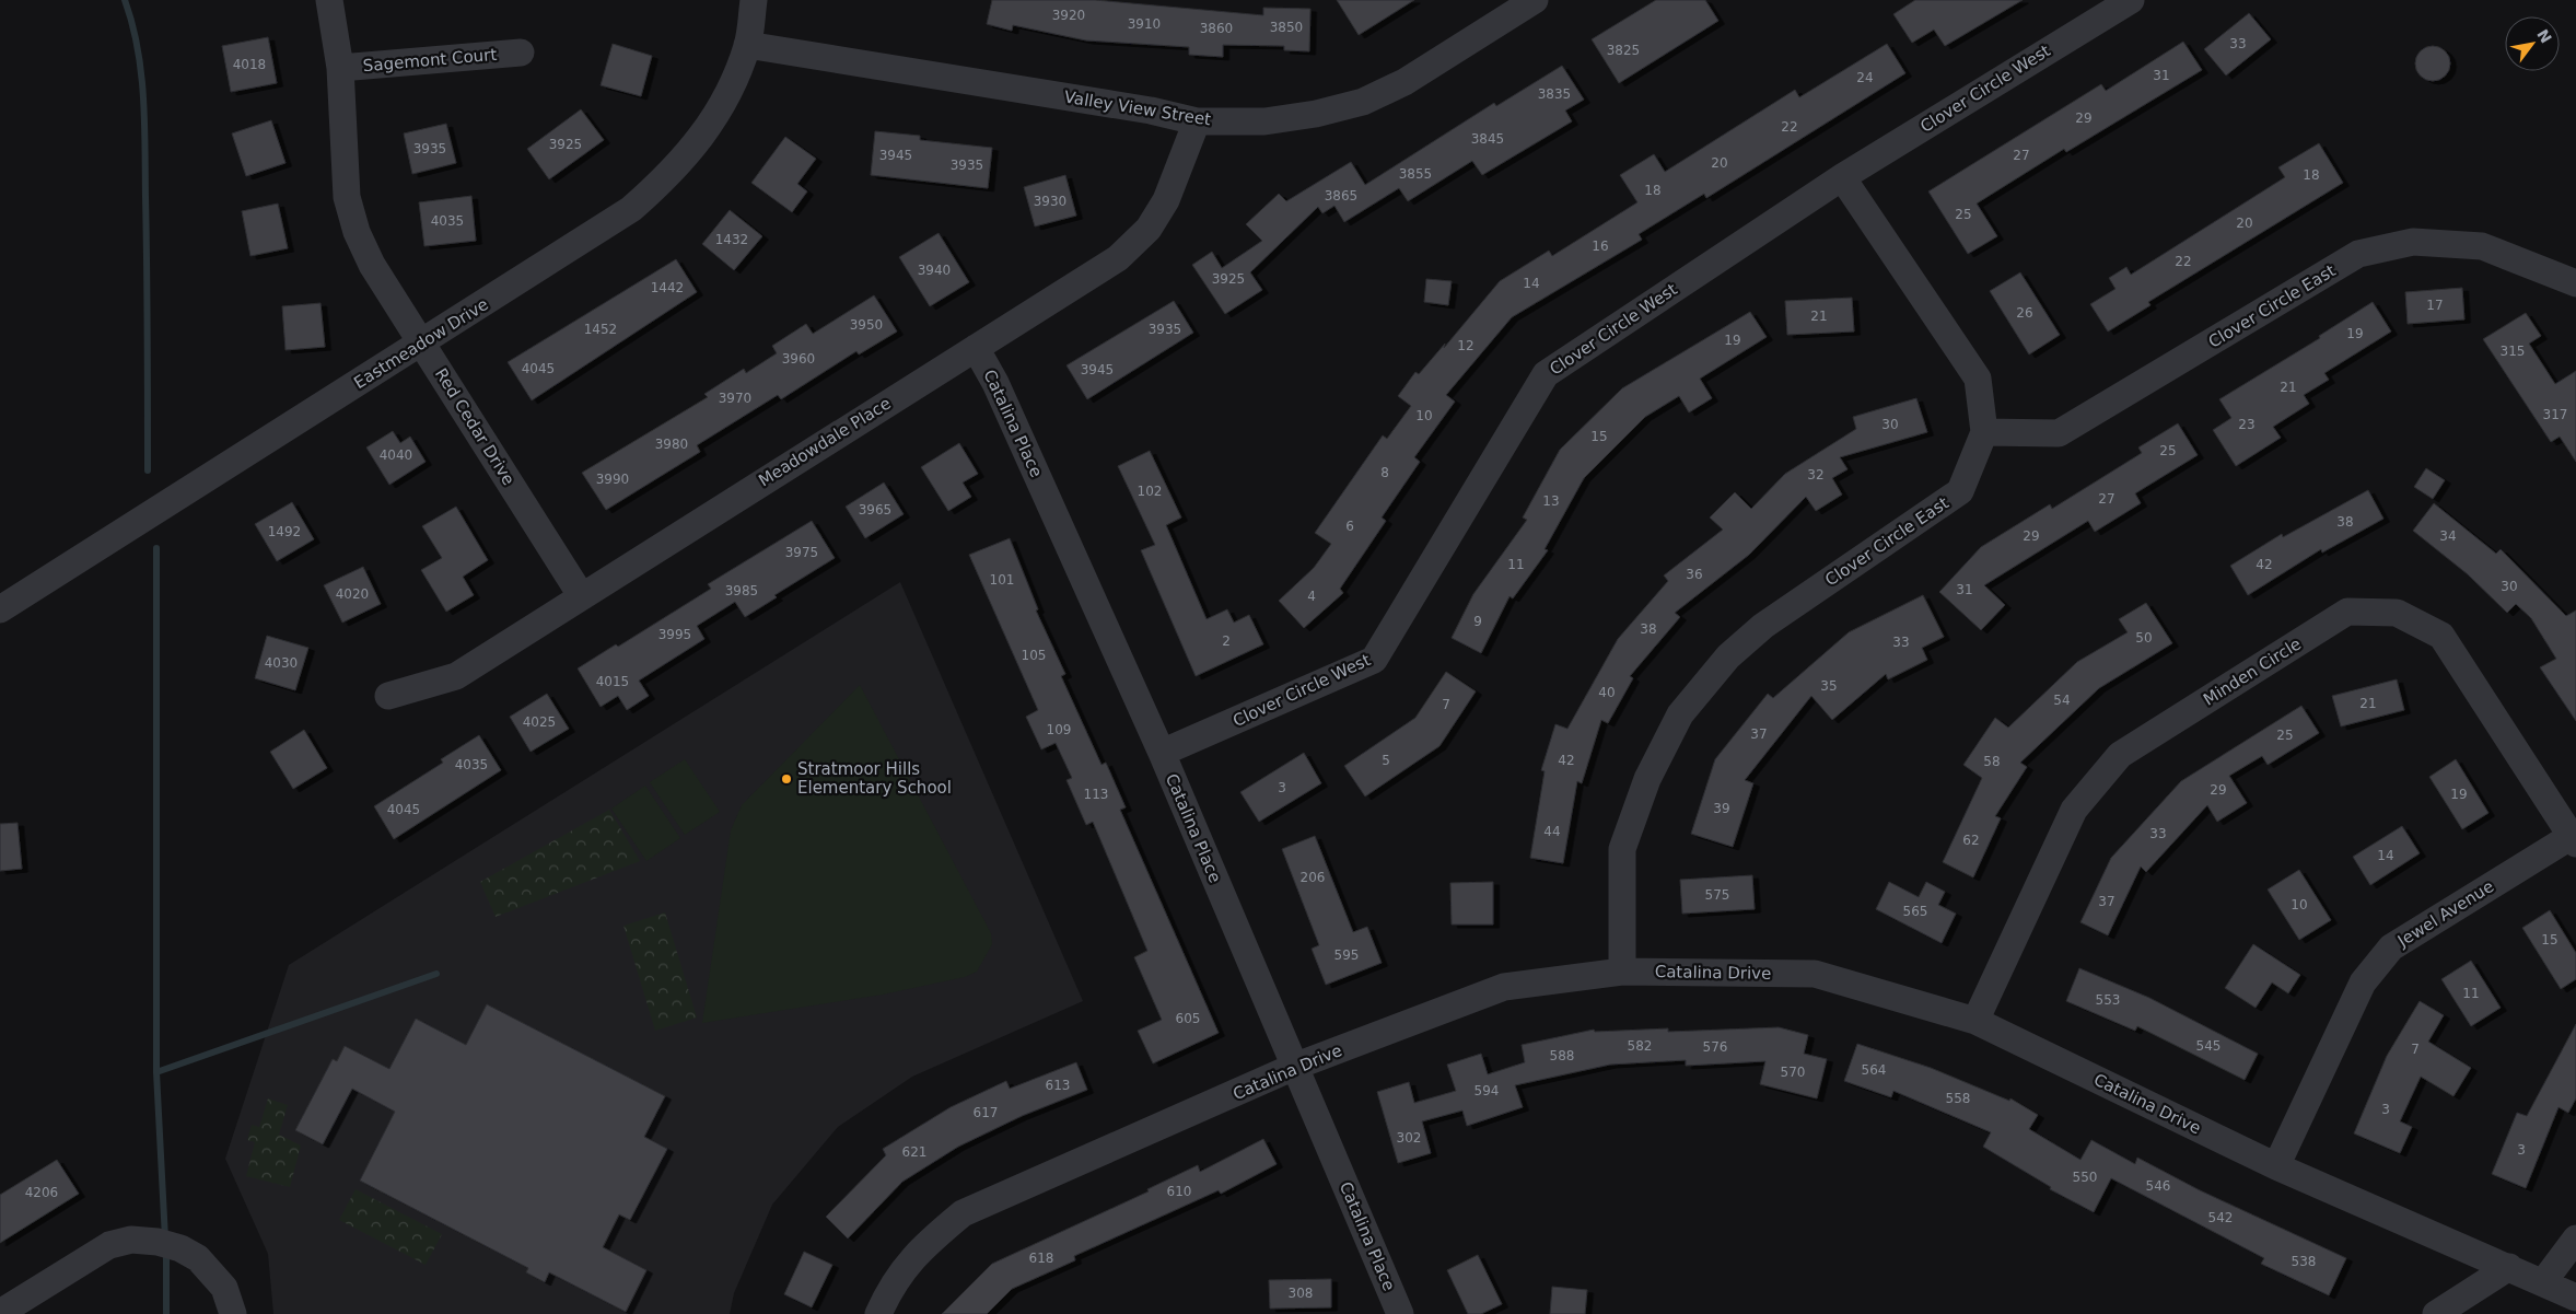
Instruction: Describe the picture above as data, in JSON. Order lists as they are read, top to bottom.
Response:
{
  "streets": {
    "street": [
      "Sagemont Court",
      "Clover Circle West",
      "Valley View Street",
      "Clover Circle East",
      "Eastmeadow Drive",
      "Catalina Place",
      "Red Cedar Drive",
      "Meadowdale Place",
      "Minden Circle",
      "Jewel Avenue",
      "Catalina Drive"
    ]
  },
  "crossings": [
    ["Sagemont Court", "Red Cedar Drive"],
    ["Clover Circle West", "Catalina Place"],
    ["Valley View Street", "Eastmeadow Drive"],
    ["Valley View Street", "Meadowdale Place"],
    ["Clover Circle East", "Catalina Drive"],
    ["Eastmeadow Drive", "Red Cedar Drive"],
    ["Catalina Place", "Meadowdale Place"],
    ["Catalina Place", "Catalina Drive"],
    ["Red Cedar Drive", "Meadowdale Place"],
    ["Minden Circle", "Jewel Avenue"],
    ["Minden Circle", "Catalina Drive"],
    ["Jewel Avenue", "Catalina Drive"]
  ],
  "places": ["Stratmoor Hills Elementary School"],
  "house_numbers": [
    "3920",
    "3910",
    "3850",
    "3860",
    "33",
    "3825",
    "4018",
    "31",
    "24",
    "3835",
    "29",
    "22",
    "3845",
    "3925",
    "3935",
    "3945",
    "27",
    "20",
    "3935",
    "3855",
    "18",
    "18",
    "3865",
    "3930",
    "25",
    "4035",
    "20",
    "1432",
    "16",
    "22",
    "3940",
    "3925",
    "14",
    "1442",
    "17",
    "26",
    "21",
    "3950",
    "1452",
    "3935",
    "19",
    "19",
    "12",
    "315",
    "3960",
    "4045",
    "3945",
    "21",
    "3970",
    "317",
    "10",
    "30",
    "23",
    "15",
    "3980",
    "25",
    "4040",
    "8",
    "32",
    "3990",
    "102",
    "27",
    "13",
    "3965",
    "38",
    "6",
    "1492",
    "29",
    "34",
    "3975",
    "11",
    "42",
    "36",
    "101",
    "30",
    "31",
    "3985",
    "4020",
    "4",
    "9",
    "38",
    "3995",
    "50",
    "2",
    "33",
    "105",
    "4030",
    "4015",
    "35",
    "40",
    "54",
    "21",
    "7",
    "4025",
    "109",
    "37",
    "25",
    "5",
    "42",
    "58",
    "4035",
    "3",
    "29",
    "113",
    "19",
    "39",
    "4045",
    "44",
    "33",
    "62",
    "14",
    "206",
    "575",
    "37",
    "10",
    "565",
    "15",
    "595",
    "11",
    "553",
    "605",
    "582",
    "545",
    "576",
    "7",
    "588",
    "564",
    "570",
    "613",
    "594",
    "558",
    "3",
    "617",
    "302",
    "3",
    "621",
    "550",
    "546",
    "610",
    "4206",
    "542",
    "618",
    "538",
    "308"
  ],
  "north": "top right"
}
